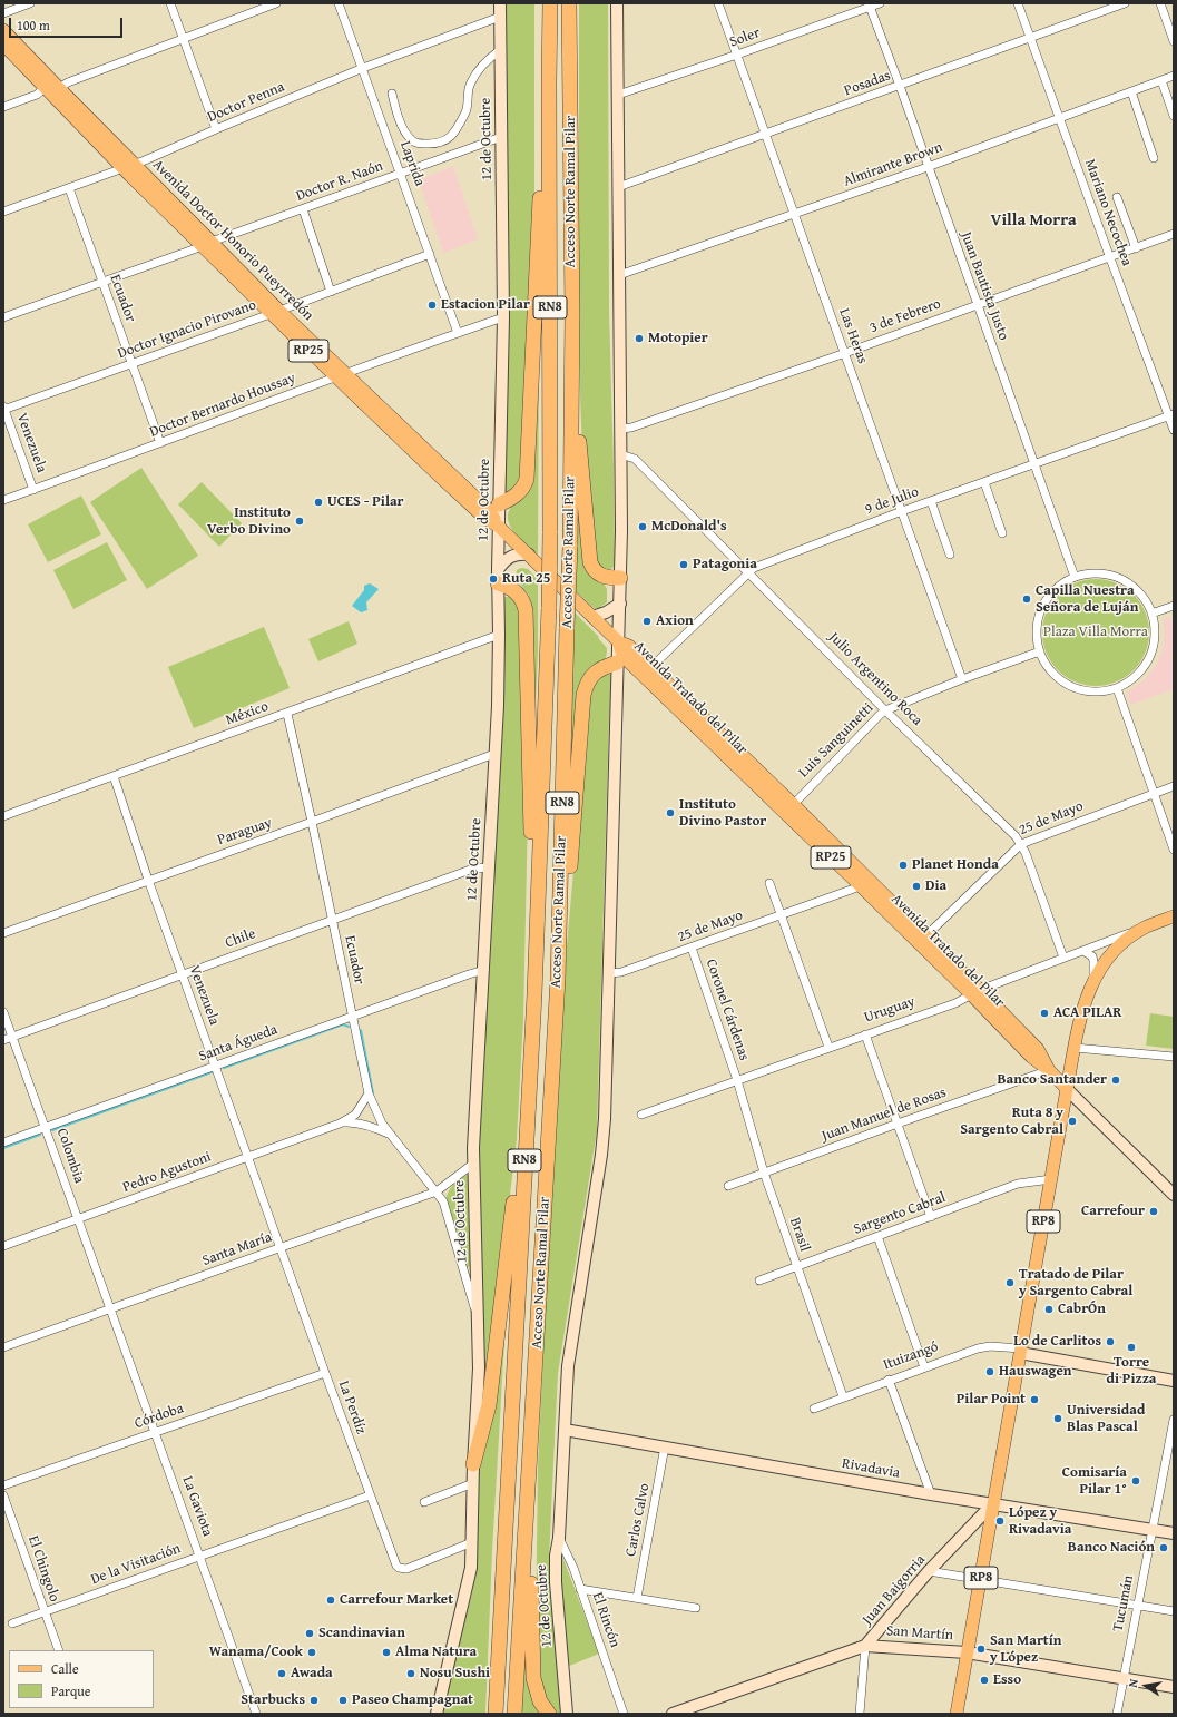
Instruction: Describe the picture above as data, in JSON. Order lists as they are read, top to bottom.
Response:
{
  "streets": {
    "highway": ["Acceso Norte Ramal Pilar", "RN8"],
    "main road": [
      "Avenida Doctor Honorio Pueyrredón",
      "RP25",
      "Avenida Tratado del Pilar",
      "Uruguay",
      "RP8"
    ],
    "street": [
      "Soler",
      "Posadas",
      "Doctor Penna",
      "12 de Octubre",
      "Laprida",
      "Almirante Brown",
      "Doctor R. Naón",
      "Mariano Necochea",
      "Juan Bautista Justo",
      "Ecuador",
      "3 de Febrero",
      "Doctor Ignacio Pirovano",
      "Las Heras",
      "Doctor Bernardo Houssay",
      "Venezuela",
      "9 de Julio",
      "Julio Argentino Roca",
      "México",
      "Luis Sanguinetti",
      "25 de Mayo",
      "Paraguay",
      "Chile",
      "Coronel Cárdenas",
      "Santa Águeda",
      "Juan Manuel de Rosas",
      "Colombia",
      "Pedro Agustoni",
      "Sargento Cabral",
      "Brasil",
      "Santa María",
      "Ituizangó",
      "La Perdíz",
      "Córdoba",
      "Rivadavia",
      "La Gaviota",
      "Carlos Calvo",
      "De la Visitación",
      "El Chingolo",
      "Juan Baigorria",
      "Tucumán",
      "El Rincón",
      "San Martín"
    ]
  },
  "crossings": [
    ["Soler", "12 de Octubre"],
    ["Soler", "Juan Bautista Justo"],
    ["Soler", "Las Heras"],
    ["Posadas", "12 de Octubre"],
    ["Posadas", "Mariano Necochea"],
    ["Posadas", "Juan Bautista Justo"],
    ["Posadas", "Las Heras"],
    ["Doctor Penna", "12 de Octubre"],
    ["Doctor Penna", "Laprida"],
    ["Doctor Penna", "Avenida Doctor Honorio Pueyrredón"],
    ["Doctor Penna", "Ecuador"],
    ["12 de Octubre", "Almirante Brown"],
    ["12 de Octubre", "Doctor R. Naón"],
    ["12 de Octubre", "Avenida Doctor Honorio Pueyrredón"],
    ["12 de Octubre", "Ecuador"],
    ["12 de Octubre", "3 de Febrero"],
    ["12 de Octubre", "Doctor Bernardo Houssay"],
    ["12 de Octubre", "Julio Argentino Roca"],
    ["12 de Octubre", "Avenida Tratado del Pilar"],
    ["12 de Octubre", "México"],
    ["12 de Octubre", "25 de Mayo"],
    ["12 de Octubre", "Paraguay"],
    ["12 de Octubre", "Chile"],
    ["12 de Octubre", "Santa Águeda"],
    ["12 de Octubre", "Santa María"],
    ["12 de Octubre", "La Perdíz"],
    ["12 de Octubre", "Rivadavia"],
    ["12 de Octubre", "El Rincón"],
    ["Laprida", "Doctor R. Naón"],
    ["Laprida", "Doctor Ignacio Pirovano"],
    ["Laprida", "Doctor Bernardo Houssay"],
    ["Almirante Brown", "Mariano Necochea"],
    ["Almirante Brown", "Juan Bautista Justo"],
    ["Almirante Brown", "Las Heras"],
    ["Doctor R. Naón", "Avenida Doctor Honorio Pueyrredón"],
    ["Doctor R. Naón", "Ecuador"],
    ["Mariano Necochea", "3 de Febrero"],
    ["Mariano Necochea", "9 de Julio"],
    ["Avenida Doctor Honorio Pueyrredón", "Doctor Ignacio Pirovano"],
    ["Avenida Doctor Honorio Pueyrredón", "Doctor Bernardo Houssay"],
    ["Avenida Doctor Honorio Pueyrredón", "Avenida Tratado del Pilar"],
    ["Juan Bautista Justo", "3 de Febrero"],
    ["Juan Bautista Justo", "9 de Julio"],
    ["Juan Bautista Justo", "Luis Sanguinetti"],
    ["Ecuador", "Doctor Ignacio Pirovano"],
    ["Ecuador", "Doctor Bernardo Houssay"],
    ["Ecuador", "México"],
    ["Ecuador", "Paraguay"],
    ["Ecuador", "Chile"],
    ["Ecuador", "Santa Águeda"],
    ["Ecuador", "Pedro Agustoni"],
    ["Ecuador", "Santa María"],
    ["3 de Febrero", "Las Heras"],
    ["Doctor Ignacio Pirovano", "Venezuela"],
    ["Las Heras", "9 de Julio"],
    ["Las Heras", "Luis Sanguinetti"],
    ["RP25", "Avenida Tratado del Pilar"],
    ["RP25", "RP8"],
    ["Doctor Bernardo Houssay", "Venezuela"],
    ["Venezuela", "México"],
    ["Venezuela", "Paraguay"],
    ["Venezuela", "Chile"],
    ["Venezuela", "Santa Águeda"],
    ["Venezuela", "Pedro Agustoni"],
    ["Venezuela", "Santa María"],
    ["Venezuela", "La Perdíz"],
    ["9 de Julio", "Julio Argentino Roca"],
    ["9 de Julio", "Avenida Tratado del Pilar"],
    ["Julio Argentino Roca", "Luis Sanguinetti"],
    ["Julio Argentino Roca", "25 de Mayo"],
    ["Julio Argentino Roca", "Uruguay"],
    ["Avenida Tratado del Pilar", "Luis Sanguinetti"],
    ["Avenida Tratado del Pilar", "25 de Mayo"],
    ["Avenida Tratado del Pilar", "Uruguay"],
    ["Avenida Tratado del Pilar", "Juan Manuel de Rosas"],
    ["Avenida Tratado del Pilar", "RP8"],
    ["25 de Mayo", "Coronel Cárdenas"],
    ["Chile", "Colombia"],
    ["Coronel Cárdenas", "Uruguay"],
    ["Coronel Cárdenas", "Brasil"],
    ["Uruguay", "RP8"],
    ["Uruguay", "Brasil"],
    ["Santa Águeda", "Colombia"],
    ["Juan Manuel de Rosas", "Brasil"],
    ["Colombia", "Pedro Agustoni"],
    ["Colombia", "Santa María"],
    ["Colombia", "La Gaviota"],
    ["Sargento Cabral", "RP8"],
    ["Sargento Cabral", "Brasil"],
    ["RP8", "Ituizangó"],
    ["RP8", "Rivadavia"],
    ["RP8", "Juan Baigorria"],
    ["RP8", "San Martín"],
    ["Brasil", "Ituizangó"],
    ["Santa María", "La Perdíz"],
    ["Santa María", "La Gaviota"],
    ["La Perdíz", "Córdoba"],
    ["La Perdíz", "De la Visitación"],
    ["Córdoba", "La Gaviota"],
    ["Rivadavia", "Carlos Calvo"],
    ["Rivadavia", "Juan Baigorria"],
    ["Rivadavia", "Tucumán"],
    ["La Gaviota", "De la Visitación"],
    ["De la Visitación", "El Chingolo"],
    ["Juan Baigorria", "San Martín"],
    ["Tucumán", "San Martín"]
  ],
  "districts": ["Villa Morra"],
  "parks": ["Plaza Villa Morra"],
  "places": [
    "Estacion Pilar",
    "Motopier",
    "UCES - Pilar",
    "Instituto Verbo Divino",
    "McDonald's",
    "Patagonia",
    "Ruta 25",
    "Capilla Nuestra Señora de Luján",
    "Axion",
    "Instituto Divino Pastor",
    "Planet Honda",
    "Dia",
    "ACA PILAR",
    "Banco Santander",
    "Ruta 8 y Sargento Cabral",
    "Carrefour",
    "Tratado de Pilar y Sargento Cabral",
    "CabrÓn",
    "Lo de Carlitos",
    "Torre di Pizza",
    "Hauswagen",
    "Pilar Point",
    "Universidad Blas Pascal",
    "Comisaría Pilar 1°",
    "López y Rivadavia",
    "Banco Nación",
    "Carrefour Market",
    "Scandinavian",
    "San Martín y López",
    "Wanama/Cook",
    "Alma Natura",
    "Awada",
    "Nosu Sushi",
    "Esso",
    "Starbucks",
    "Paseo Champagnat"
  ],
  "legend": ["Calle", "Parque"],
  "scale_bar": "100 m",
  "north": "left"
}
